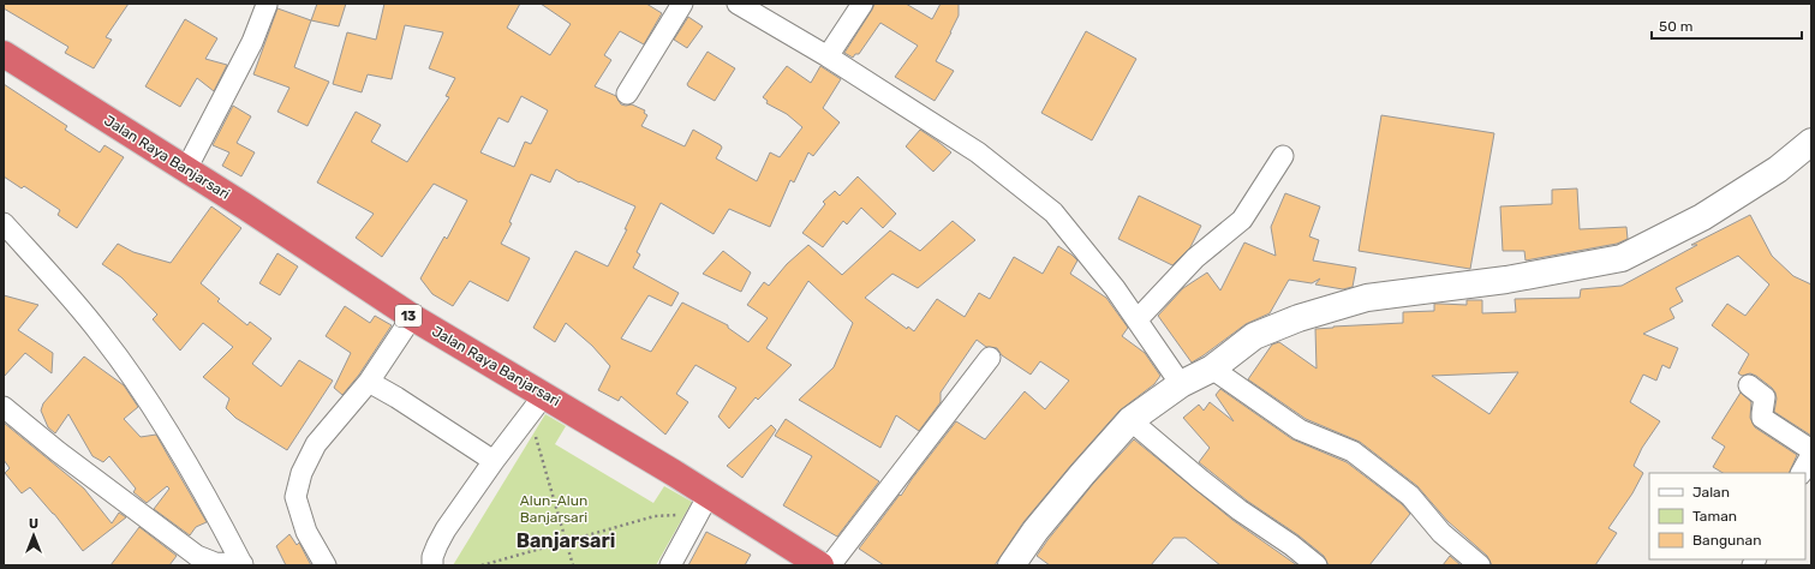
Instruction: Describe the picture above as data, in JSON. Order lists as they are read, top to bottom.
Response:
{
  "streets": {
    "highway": ["Jalan Raya Banjarsari", "13"]
  },
  "districts": ["Banjarsari"],
  "parks": ["Alun-Alun Banjarsari"],
  "legend": ["Jalan", "Taman", "Bangunan"],
  "scale_bar": "50 m",
  "north": "top"
}
